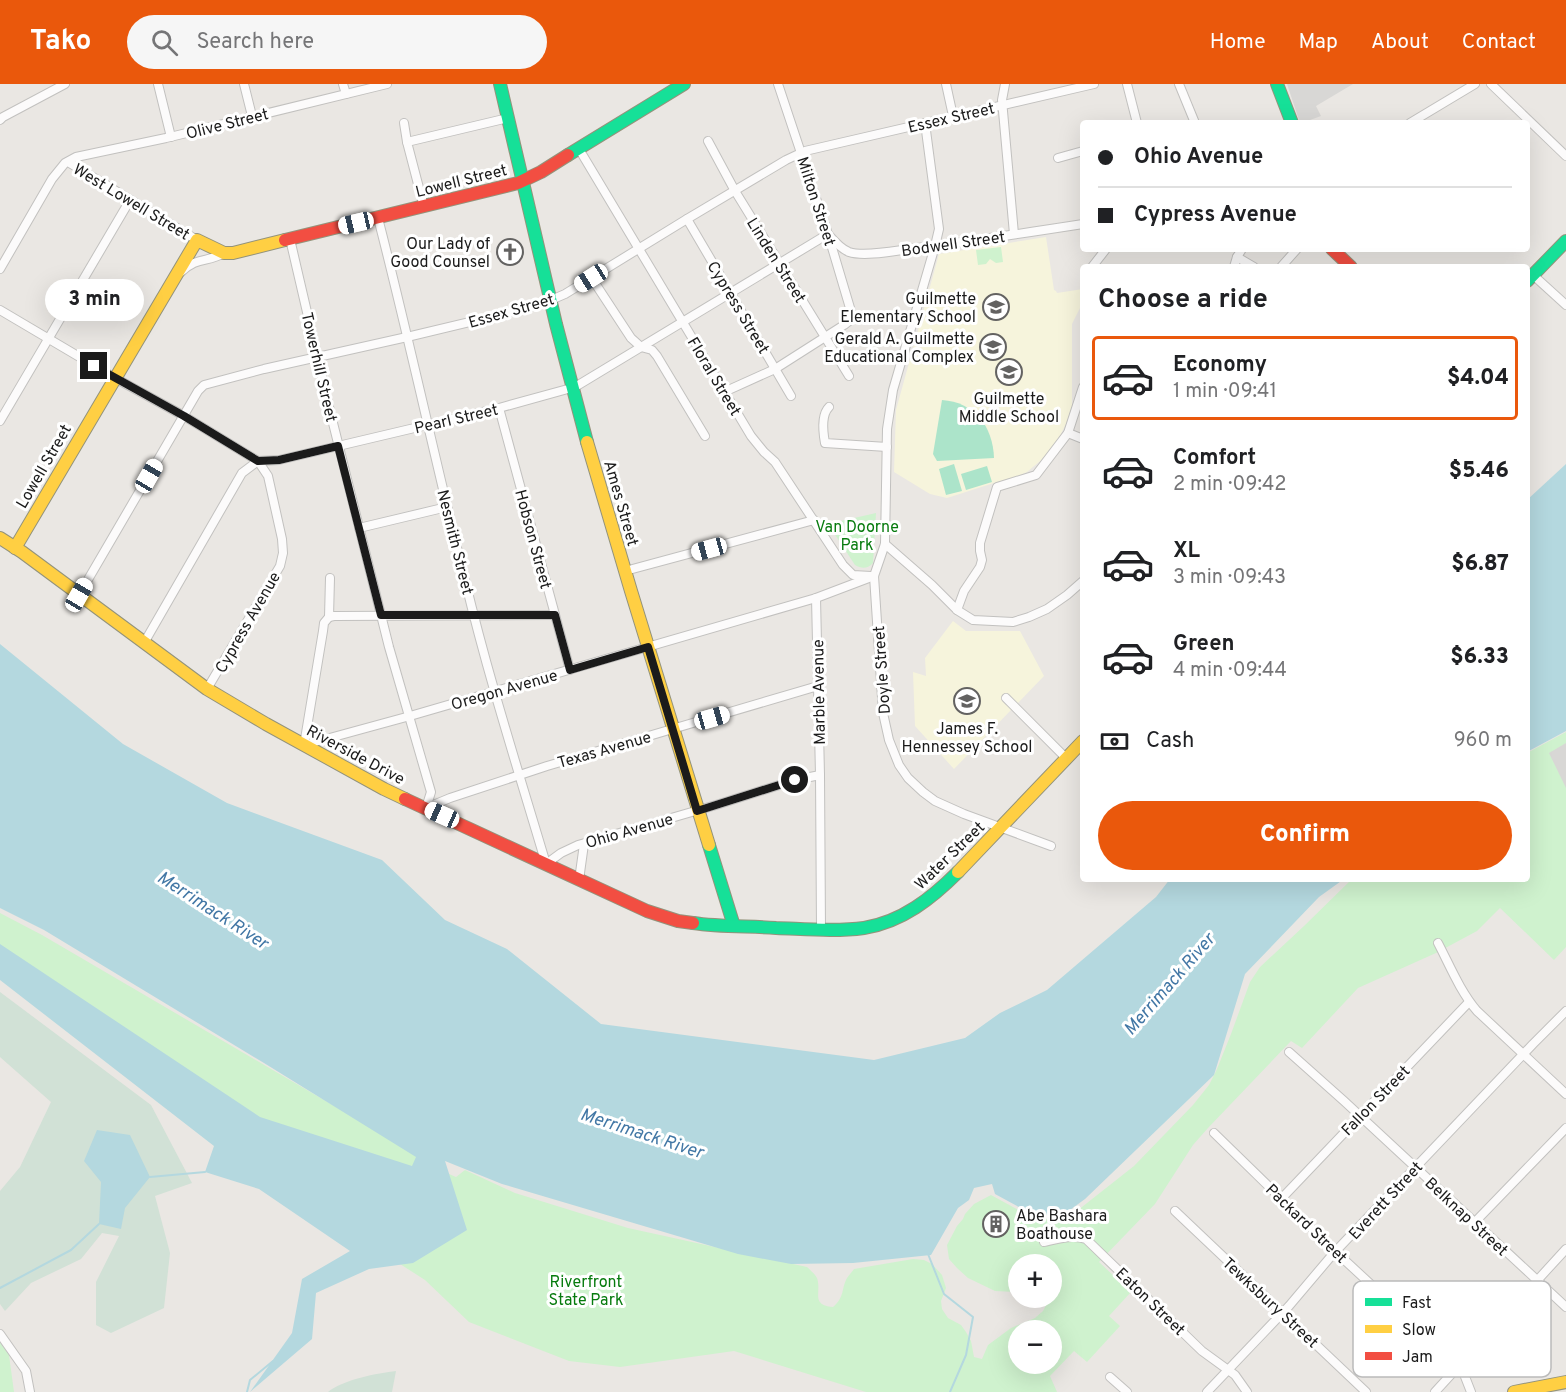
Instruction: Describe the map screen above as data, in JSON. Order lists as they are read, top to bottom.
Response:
{
  "streets": {
    "street": [
      "Essex Street",
      "Olive Street",
      "Lowell Street",
      "West Lowell Street",
      "Milton Street",
      "Bodwell Street",
      "Linden Street",
      "Cypress Street",
      "Towerhill Street",
      "Floral Street",
      "Pearl Street",
      "Ames Street",
      "Hobson Street",
      "Nesmith Street",
      "Cypress Avenue",
      "Doyle Street",
      "Oregon Avenue",
      "Marble Avenue",
      "Texas Avenue",
      "Riverside Drive",
      "Ohio Avenue",
      "Water Street",
      "Fallon Street",
      "Everett Street",
      "Belknap Street",
      "Packard Street",
      "Eaton Street",
      "Tewksbury Street"
    ]
  },
  "crossings": [
    ["Essex Street", "Milton Street"],
    ["Essex Street", "Linden Street"],
    ["Essex Street", "Cypress Street"],
    ["Essex Street", "Towerhill Street"],
    ["Essex Street", "Floral Street"],
    ["Essex Street", "Ames Street"],
    ["Essex Street", "Nesmith Street"],
    ["Essex Street", "Riverside Drive"],
    ["Olive Street", "West Lowell Street"],
    ["Lowell Street", "West Lowell Street"],
    ["Lowell Street", "Towerhill Street"],
    ["Lowell Street", "Floral Street"],
    ["Lowell Street", "Ames Street"],
    ["Lowell Street", "Nesmith Street"],
    ["Lowell Street", "Riverside Drive"],
    ["Milton Street", "Bodwell Street"],
    ["Milton Street", "Linden Street"],
    ["Milton Street", "Pearl Street"],
    ["Bodwell Street", "Pearl Street"],
    ["Linden Street", "Pearl Street"],
    ["Cypress Street", "Pearl Street"],
    ["Towerhill Street", "Pearl Street"],
    ["Towerhill Street", "Oregon Avenue"],
    ["Towerhill Street", "Texas Avenue"],
    ["Towerhill Street", "Riverside Drive"],
    ["Floral Street", "Pearl Street"],
    ["Floral Street", "Doyle Street"],
    ["Floral Street", "Oregon Avenue"],
    ["Pearl Street", "Ames Street"],
    ["Pearl Street", "Hobson Street"],
    ["Pearl Street", "Nesmith Street"],
    ["Pearl Street", "Cypress Avenue"],
    ["Ames Street", "Oregon Avenue"],
    ["Ames Street", "Texas Avenue"],
    ["Ames Street", "Riverside Drive"],
    ["Ames Street", "Ohio Avenue"],
    ["Ames Street", "Water Street"],
    ["Hobson Street", "Oregon Avenue"],
    ["Nesmith Street", "Oregon Avenue"],
    ["Nesmith Street", "Texas Avenue"],
    ["Nesmith Street", "Riverside Drive"],
    ["Nesmith Street", "Ohio Avenue"],
    ["Cypress Avenue", "Riverside Drive"],
    ["Doyle Street", "Oregon Avenue"],
    ["Doyle Street", "Water Street"],
    ["Oregon Avenue", "Marble Avenue"],
    ["Oregon Avenue", "Riverside Drive"],
    ["Marble Avenue", "Texas Avenue"],
    ["Marble Avenue", "Ohio Avenue"],
    ["Marble Avenue", "Water Street"],
    ["Texas Avenue", "Riverside Drive"],
    ["Riverside Drive", "Ohio Avenue"],
    ["Riverside Drive", "Water Street"],
    ["Fallon Street", "Belknap Street"],
    ["Fallon Street", "Packard Street"],
    ["Everett Street", "Belknap Street"],
    ["Everett Street", "Packard Street"],
    ["Everett Street", "Eaton Street"],
    ["Everett Street", "Tewksbury Street"]
  ],
  "water": ["Merrimack River"],
  "parks": ["Van Doorne Park", "Riverfront State Park"],
  "places": {
    "church": ["Our Lady of Good Counsel"],
    "school or university": [
      "Guilmette Elementary School",
      "Gerald A. Guilmette Educational Complex",
      "Guilmette Middle School",
      "James F. Hennessey School"
    ],
    "building": ["Abe Bashara Boathouse"]
  },
  "legend": ["Fast", "Slow", "Jam"],
  "page": {
    "header": "Tako",
    "search": "Search here",
    "nav": [
      "Home",
      "Map",
      "About",
      "Contact"
    ],
    "banner": ["Ohio Avenue", "Cypress Avenue"],
    "heading": "Choose a ride",
    "bubble": "3 min",
    "list": [
      {
        "name": "Economy",
        "note": "1 min · 09:41",
        "value": "$4.04"
      },
      {
        "name": "Comfort",
        "note": "2 min · 09:42",
        "value": "$5.46"
      },
      {
        "name": "XL",
        "note": "3 min · 09:43",
        "value": "$6.87"
      },
      {
        "name": "Green",
        "note": "4 min · 09:44",
        "value": "$6.33"
      }
    ],
    "pay": ["Cash", "960 m"],
    "buttons": "Confirm",
    "map_buttons": ["+", "−"]
  }
}
